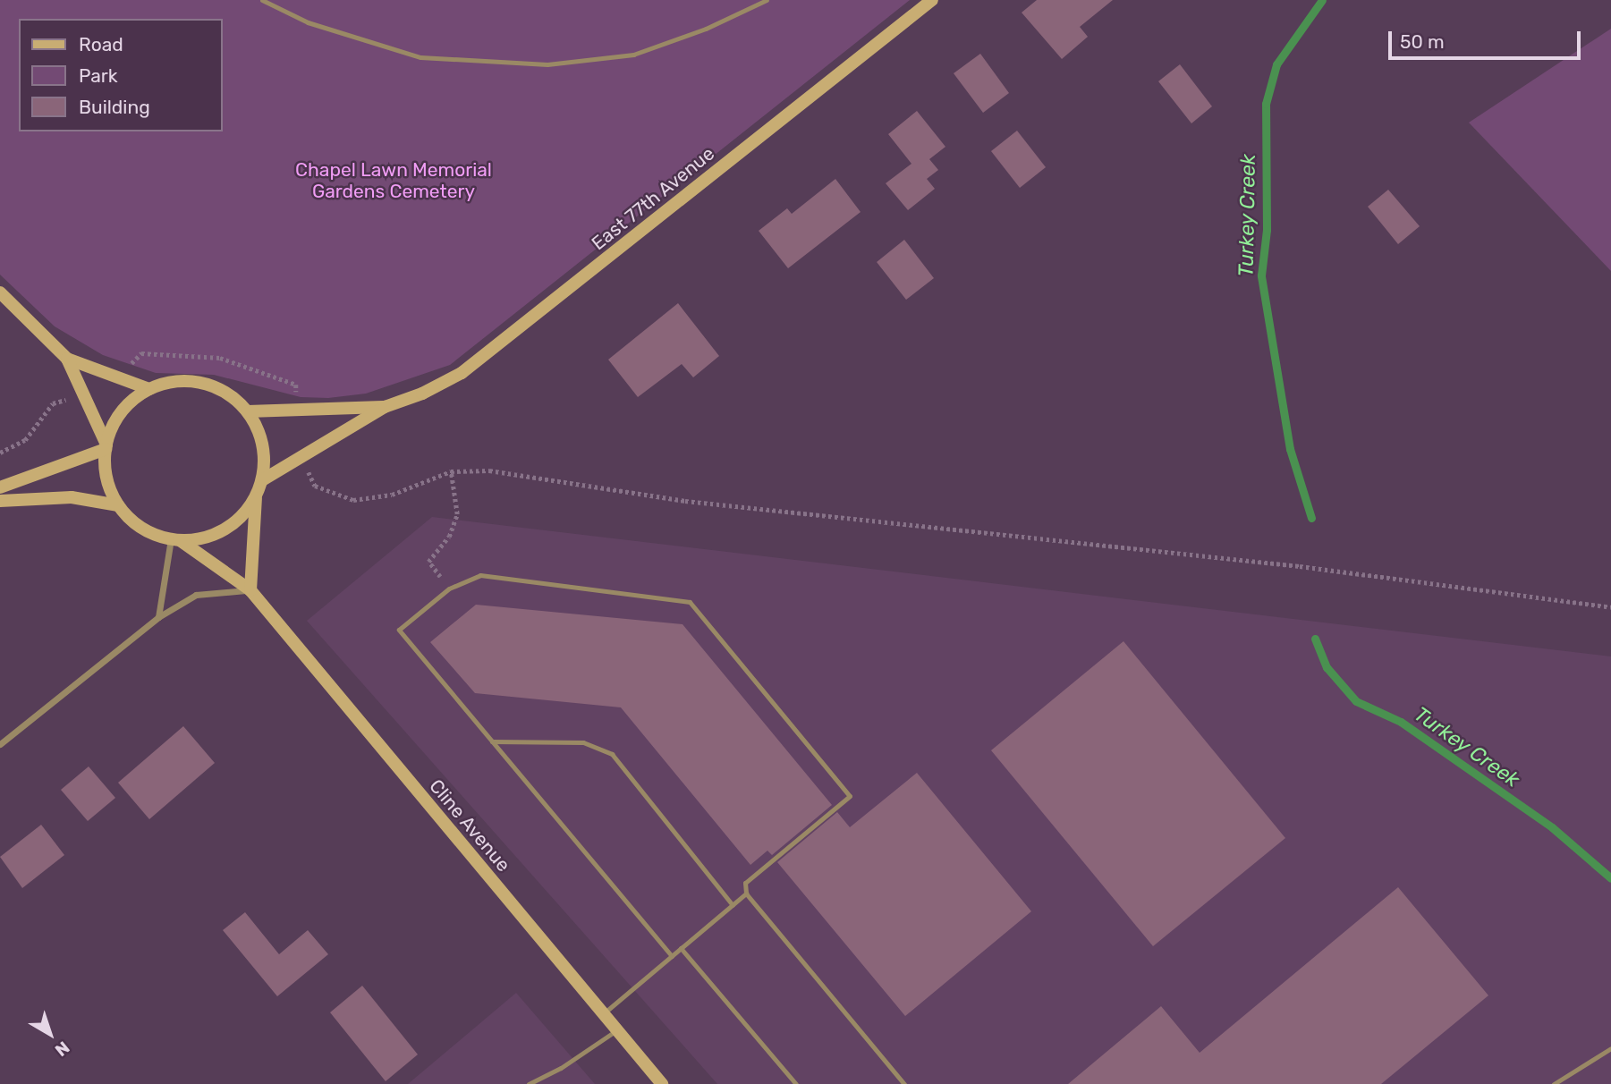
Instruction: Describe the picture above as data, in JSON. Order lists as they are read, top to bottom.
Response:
{
  "streets": {
    "street": ["East 77th Avenue", "Cline Avenue"]
  },
  "crossings": [
    ["East 77th Avenue", "Cline Avenue"]
  ],
  "water": ["Turkey Creek"],
  "parks": ["Chapel Lawn Memorial Gardens Cemetery"],
  "legend": ["Road", "Park", "Building"],
  "scale_bar": "50 m",
  "north": "bottom right"
}
